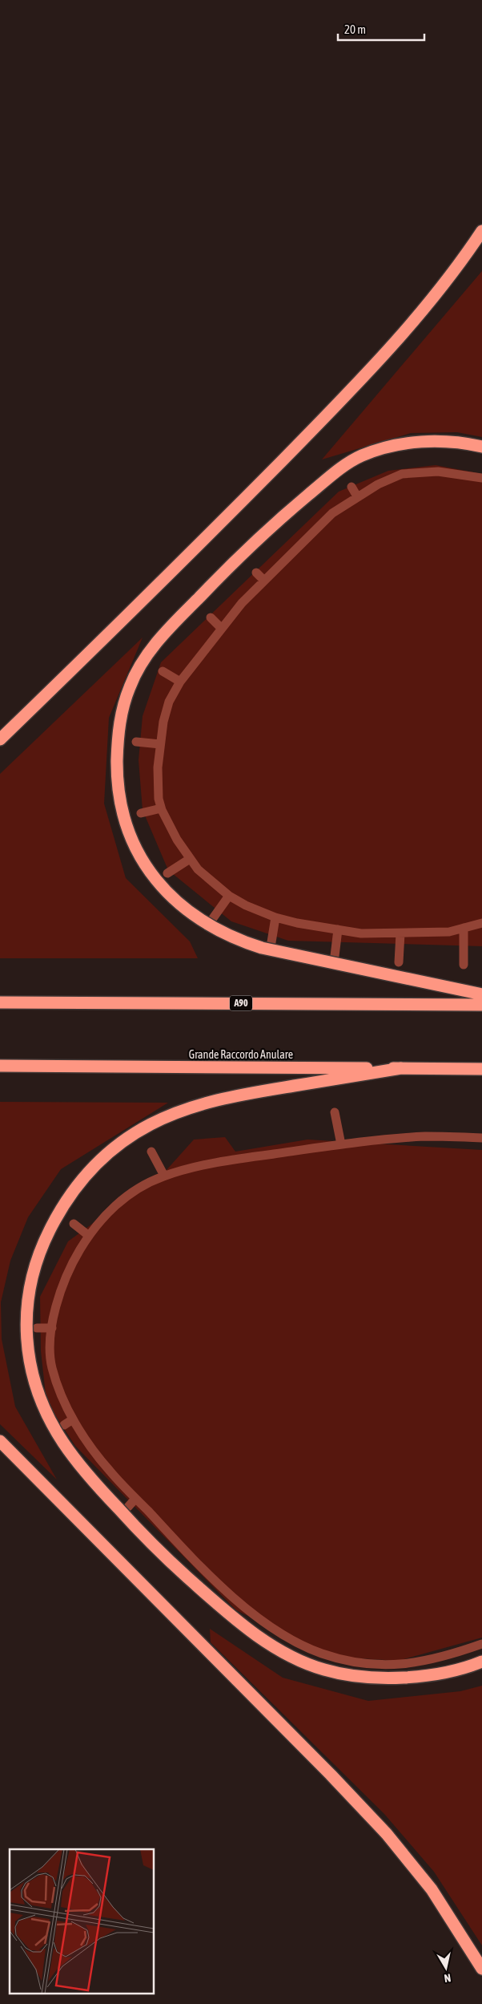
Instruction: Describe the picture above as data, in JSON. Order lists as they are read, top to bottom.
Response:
{
  "streets": {
    "highway": ["A90", "Grande Raccordo Anulare"]
  },
  "scale_bar": "20 m",
  "north": "bottom"
}
